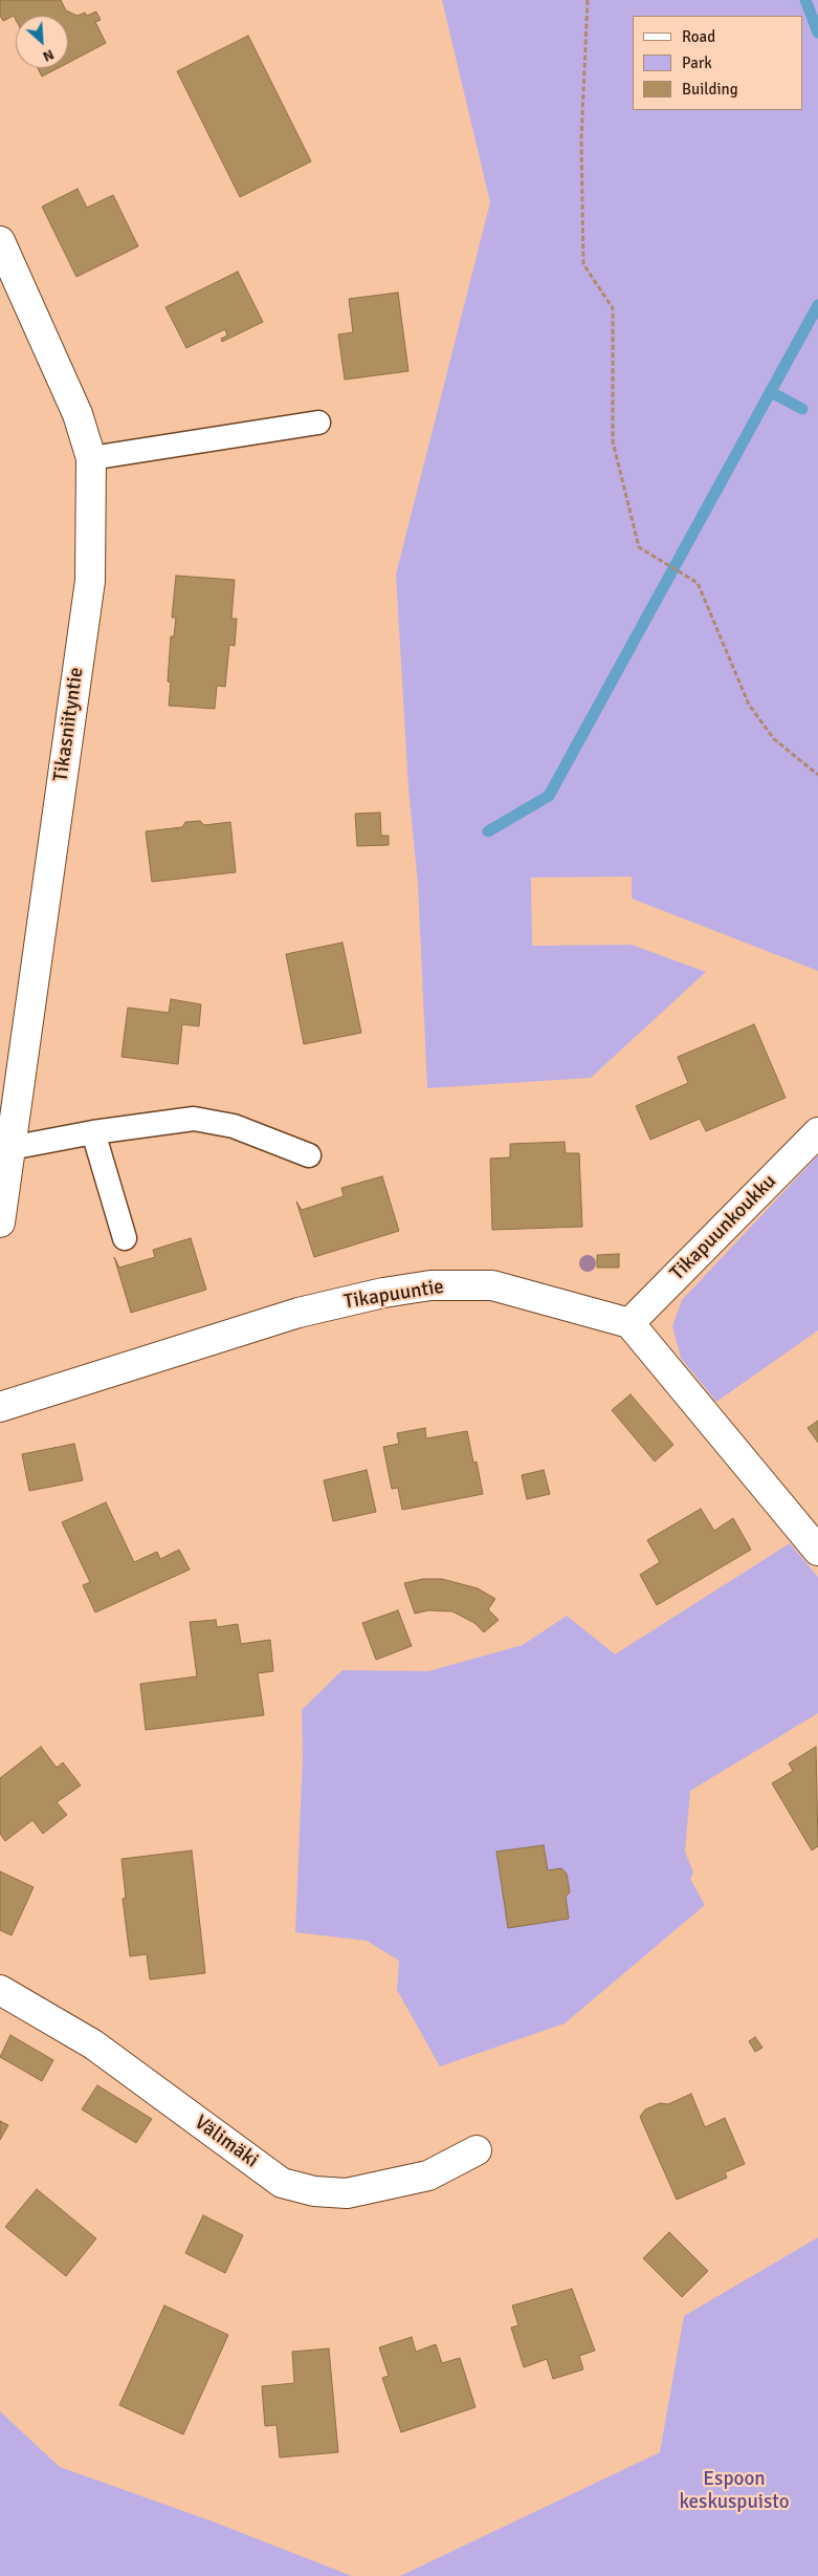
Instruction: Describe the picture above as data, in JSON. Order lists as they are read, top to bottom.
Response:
{
  "streets": {
    "street": [
      "Tikasniityntie",
      "Tikapuunkoukku",
      "Tikapuuntie",
      "Välimäki"
    ]
  },
  "crossings": [
    ["Tikapuunkoukku", "Tikapuuntie"]
  ],
  "parks": ["Espoon keskuspuisto"],
  "legend": ["Road", "Park", "Building"],
  "north": "bottom right"
}
